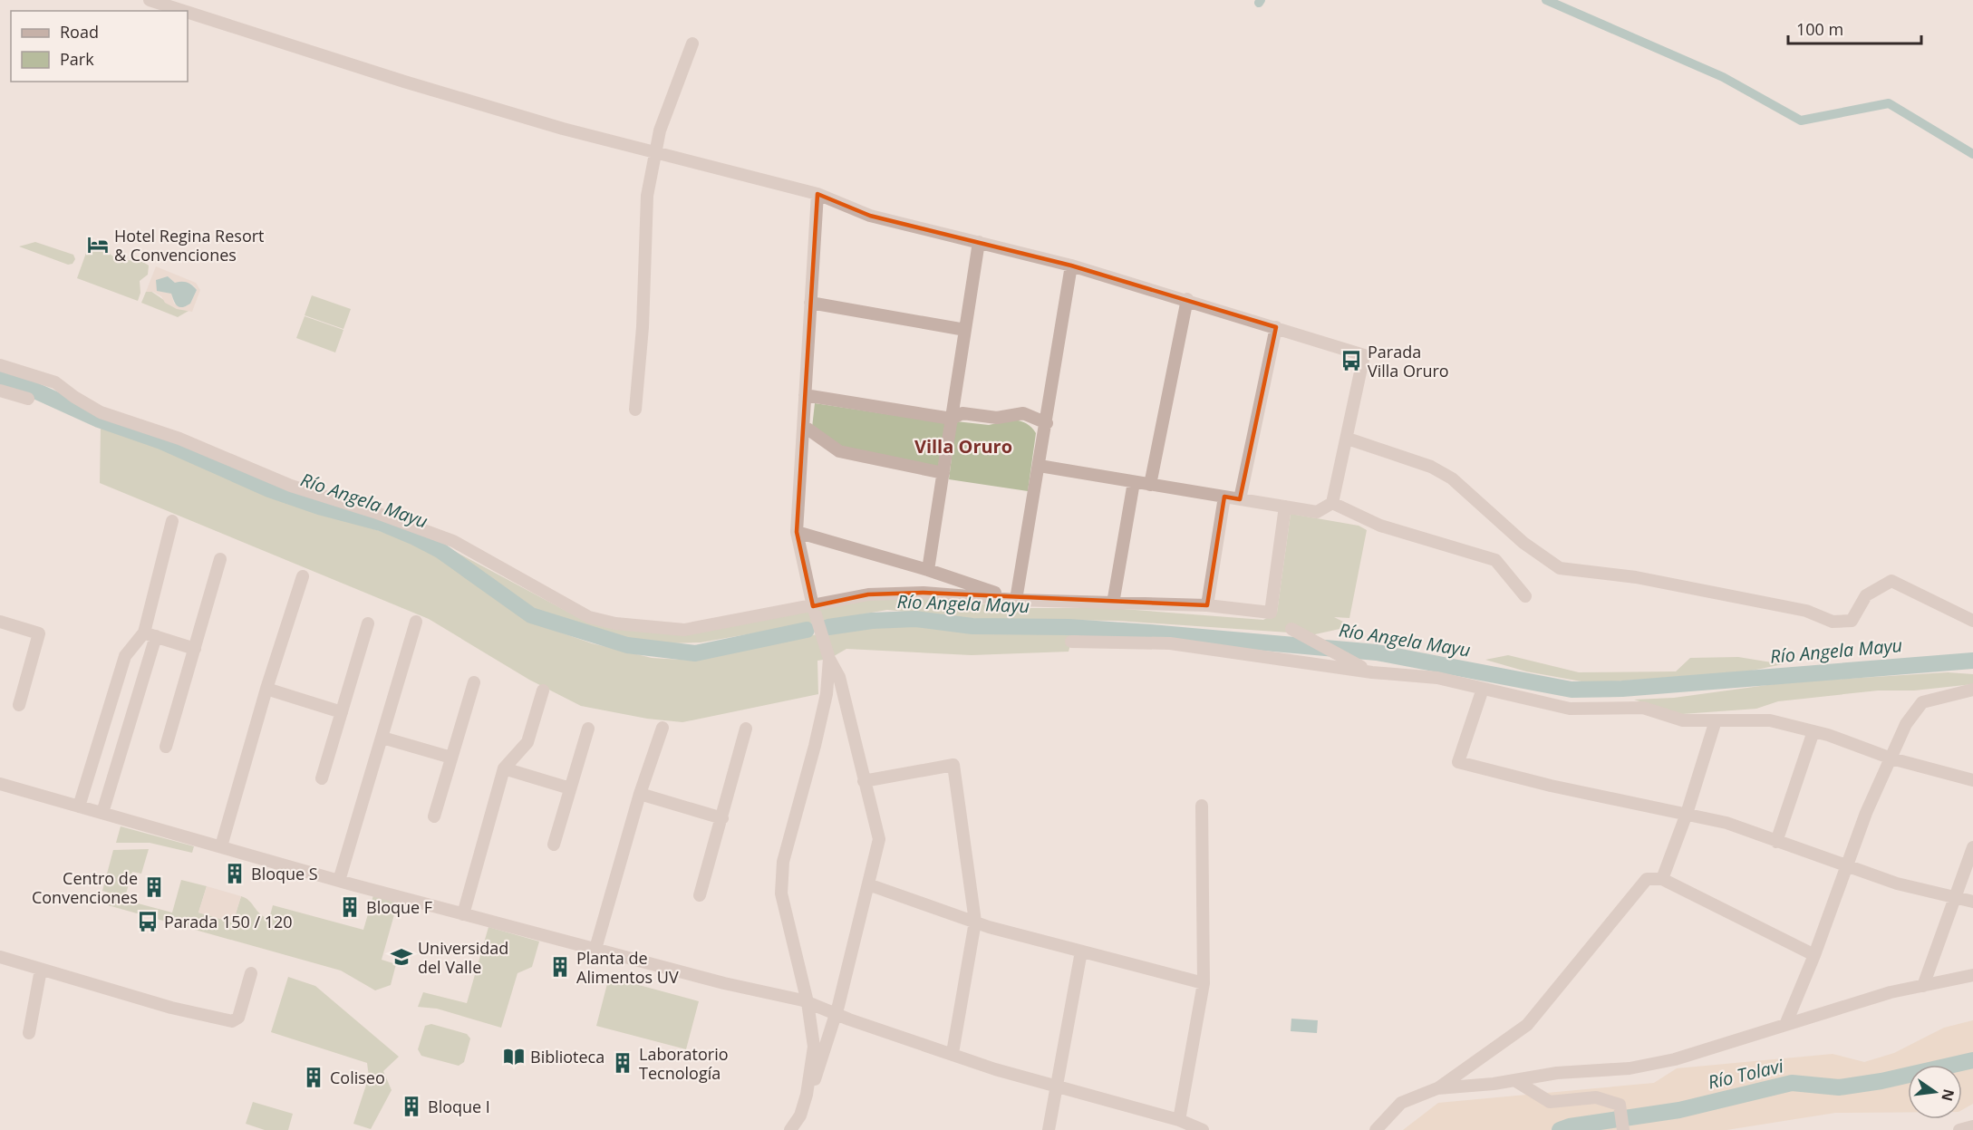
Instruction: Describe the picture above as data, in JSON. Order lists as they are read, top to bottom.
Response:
{
  "districts": ["Villa Oruro"],
  "water": ["Río Angela Mayu", "Río Tolavi"],
  "places": {
    "hotel": ["Hotel Regina Resort & Convenciones"],
    "bus stop": ["Parada Villa Oruro", "Parada 150 / 120"],
    "building": [
      "Bloque S",
      "Centro de Convenciones",
      "Bloque F",
      "Planta de Alimentos UV",
      "Laboratorio Tecnología",
      "Coliseo",
      "Bloque I"
    ],
    "school or university": ["Universidad del Valle"],
    "library": ["Biblioteca"]
  },
  "legend": ["Road", "Park"],
  "scale_bar": "100 m",
  "north": "right"
}
